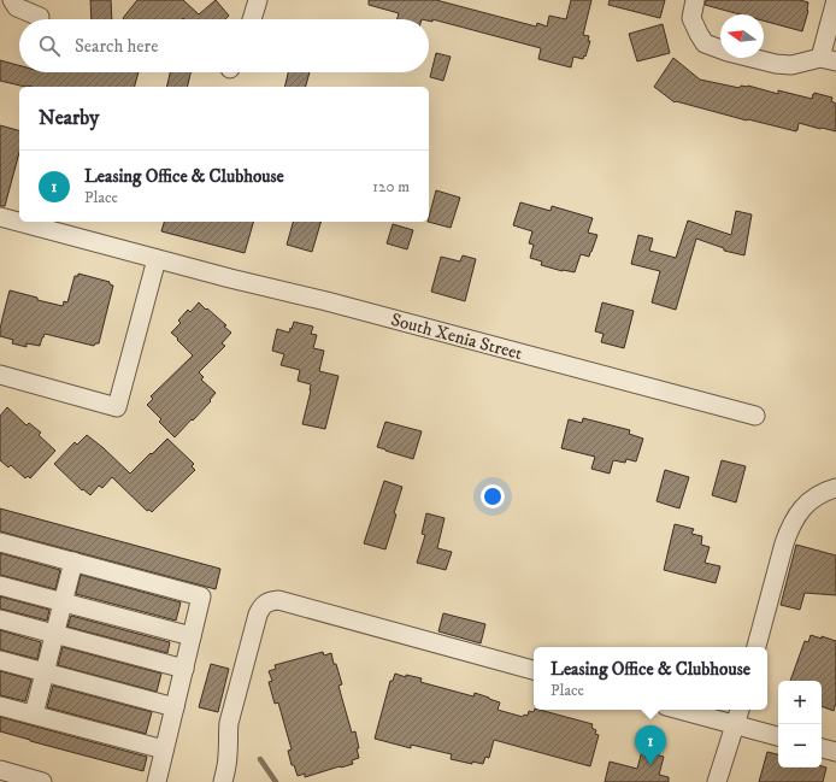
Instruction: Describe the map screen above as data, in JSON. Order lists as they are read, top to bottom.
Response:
{
  "streets": {
    "street": ["South Xenia Street"]
  },
  "north": "left",
  "page": {
    "search": "Search here",
    "heading": "Nearby",
    "list": [
      {
        "mark": "1",
        "name": "Leasing Office & Clubhouse",
        "note": "Place",
        "value": "120 m"
      }
    ],
    "popup": ["Leasing Office & Clubhouse", "Place"],
    "map_buttons": ["+", "−"],
    "pins": "1"
  }
}
